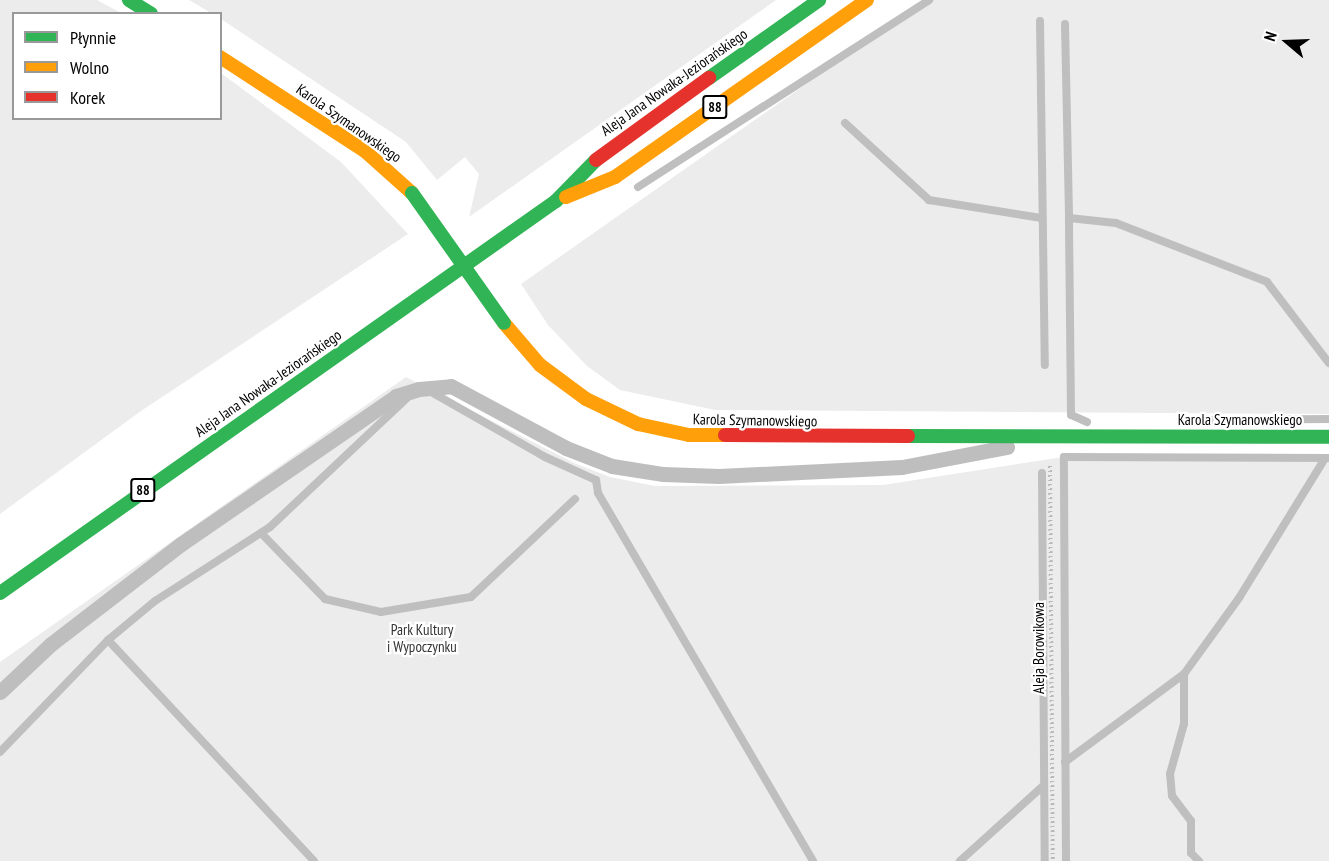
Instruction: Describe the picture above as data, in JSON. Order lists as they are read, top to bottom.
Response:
{
  "streets": {
    "main road": ["Aleja Jana Nowaka-Jeziorańskiego", "88", "Karola Szymanowskiego"],
    "path": ["Aleja Borowikowa"]
  },
  "crossings": [
    ["Karola Szymanowskiego", "Aleja Borowikowa"]
  ],
  "parks": ["Park Kultury i Wypoczynku"],
  "legend": ["Płynnie", "Wolno", "Korek"],
  "north": "left"
}
